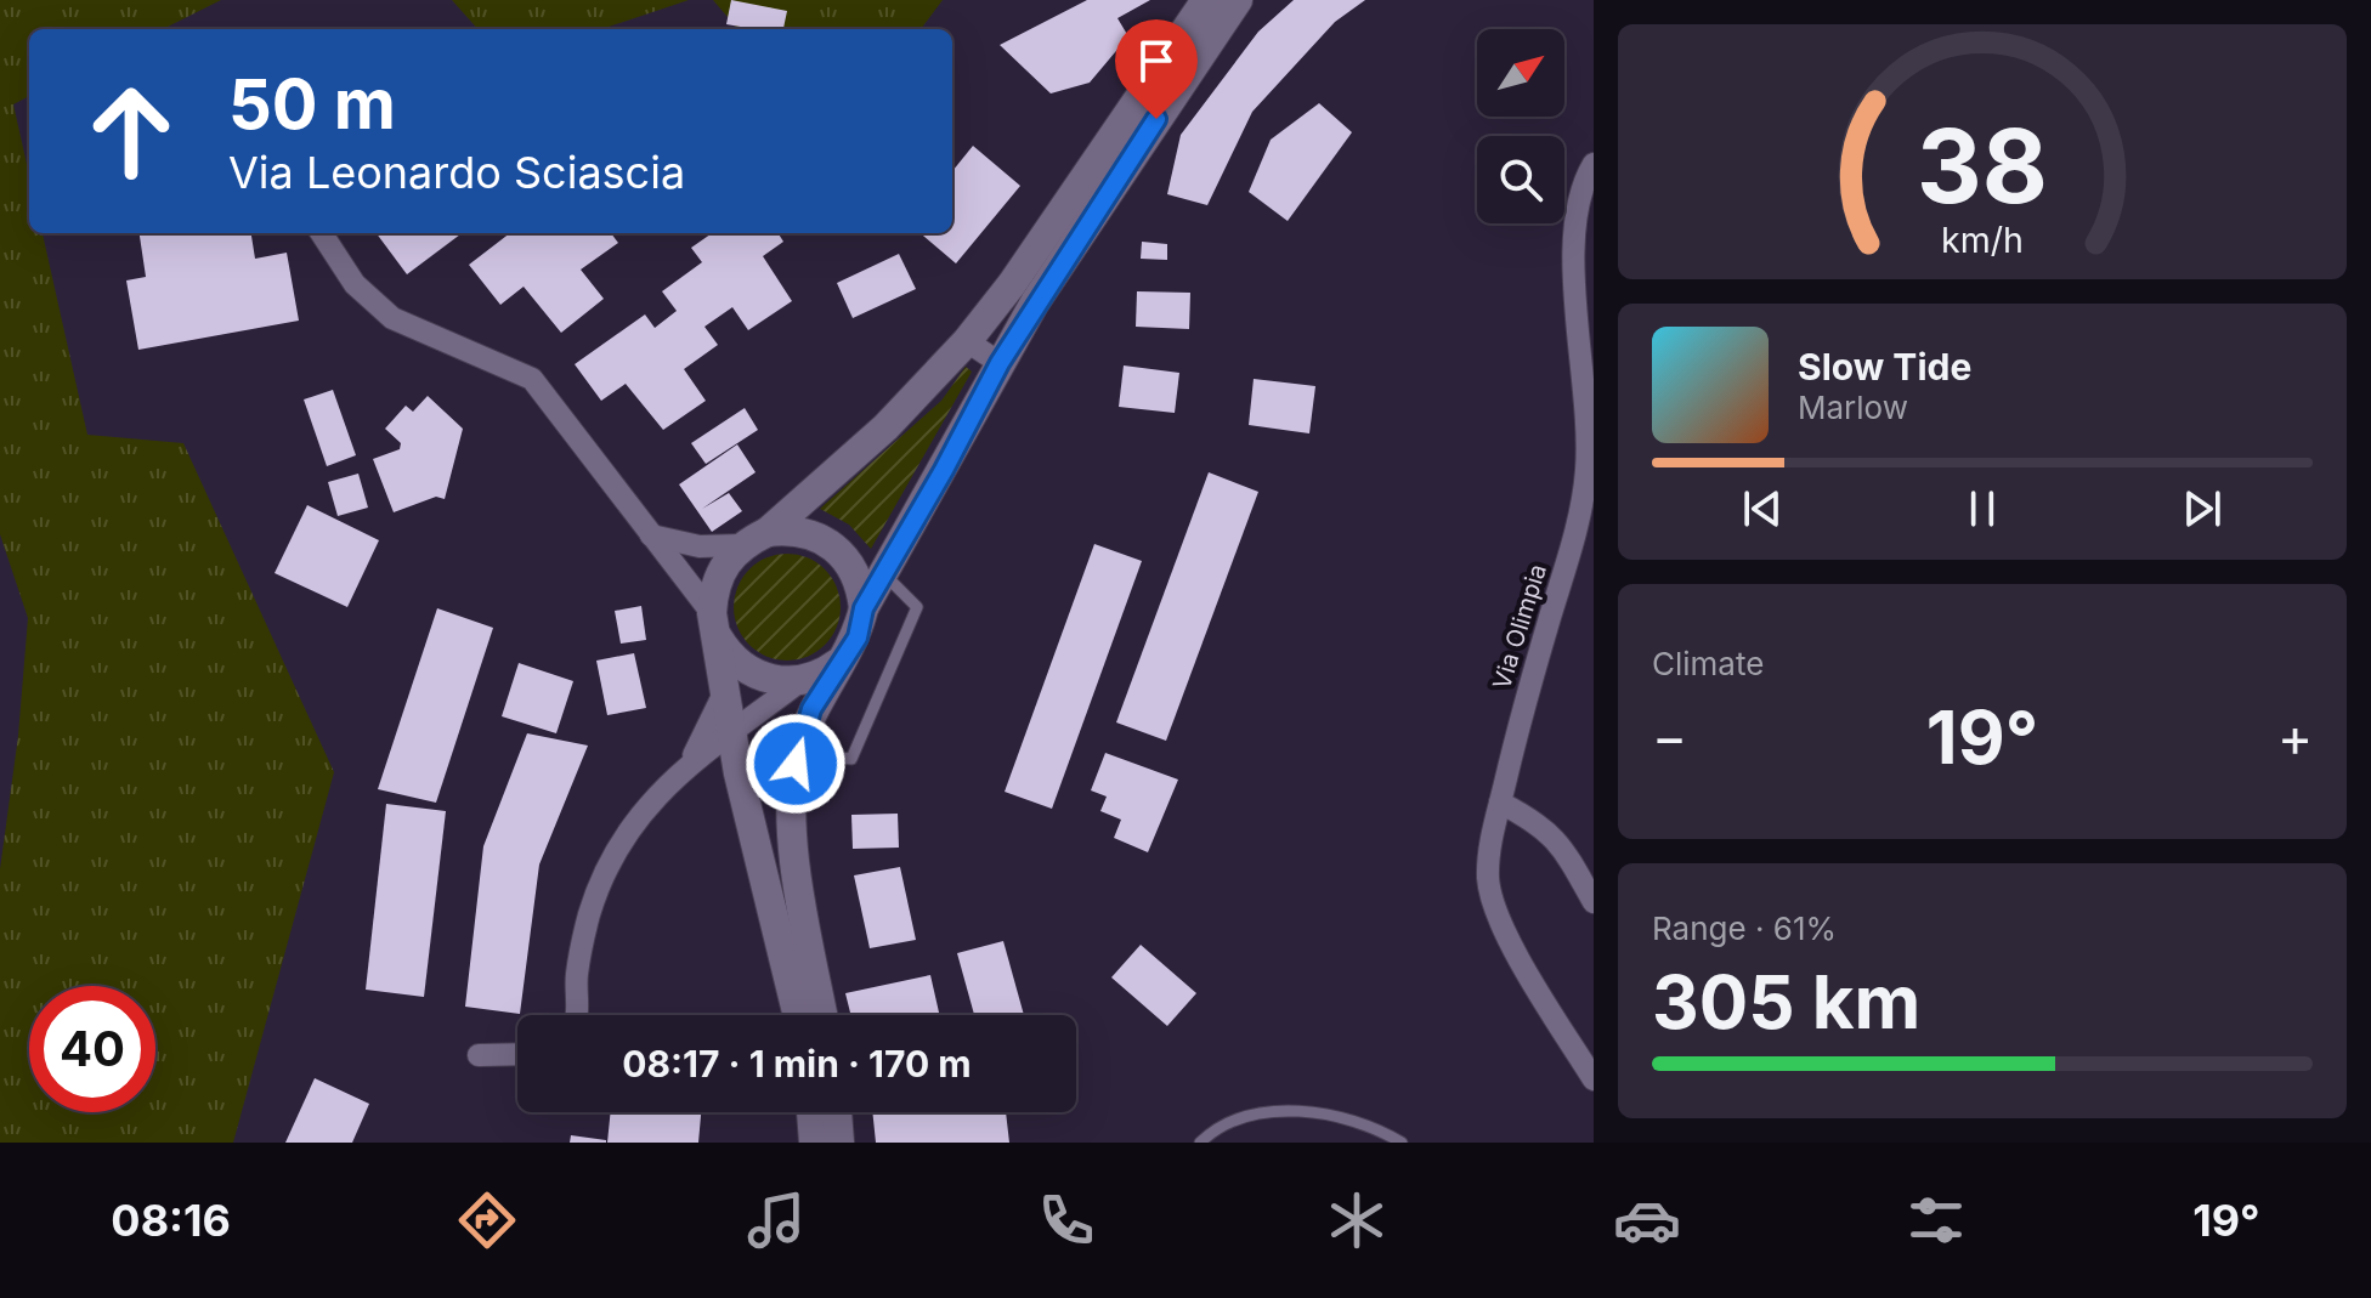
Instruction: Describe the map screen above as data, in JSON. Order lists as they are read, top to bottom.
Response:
{
  "streets": {
    "street": ["Via Olimpia"]
  },
  "north": "top right",
  "page": {
    "turn": ["50 m", "Via Leonardo Sciascia"],
    "song": ["Slow Tide", "Marlow"],
    "tile": [
      "Climate",
      ["Range · 61%", "305 km"]
    ],
    "heat": ["−", "19°", "+"],
    "limit": "40",
    "trip": "08:17 · 1 min · 170 m",
    "tabs": ["08:16", "19°"],
    "gauge": ["38", "km/h"]
  }
}
